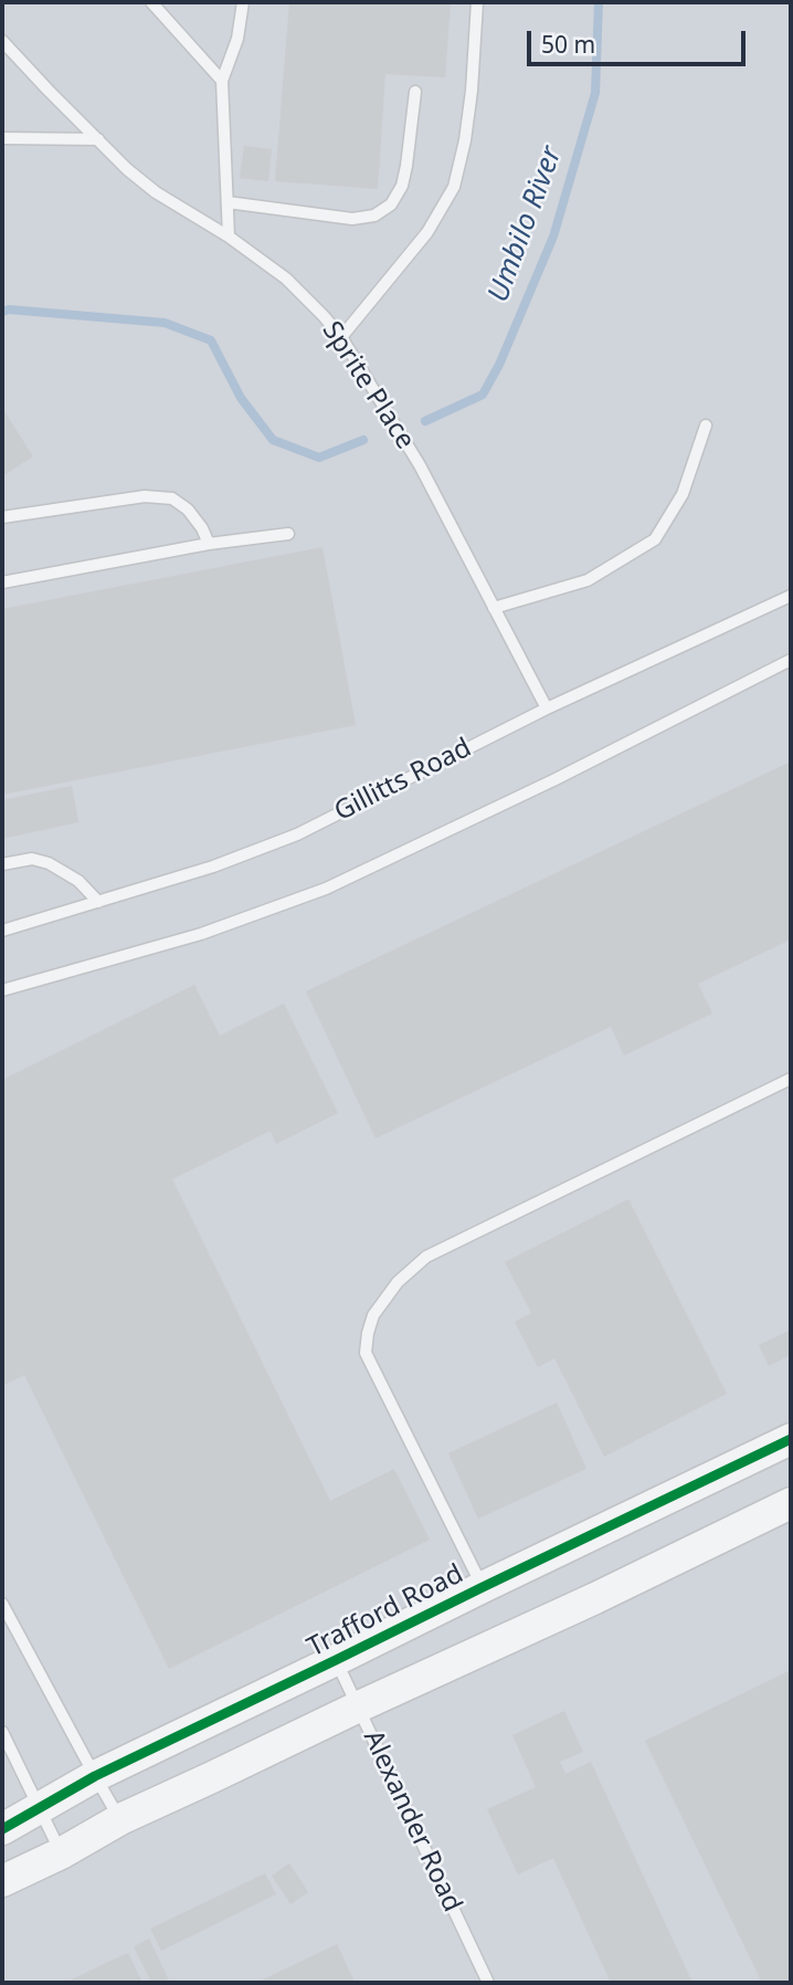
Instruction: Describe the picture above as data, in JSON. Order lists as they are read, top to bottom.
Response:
{
  "streets": {
    "street": ["Trafford Road"],
    "lane": ["Sprite Place", "Gillitts Road", "Alexander Road"]
  },
  "crossings": [
    ["Sprite Place", "Gillitts Road"],
    ["Trafford Road", "Alexander Road"]
  ],
  "water": ["Umbilo River"],
  "scale_bar": "50 m"
}
